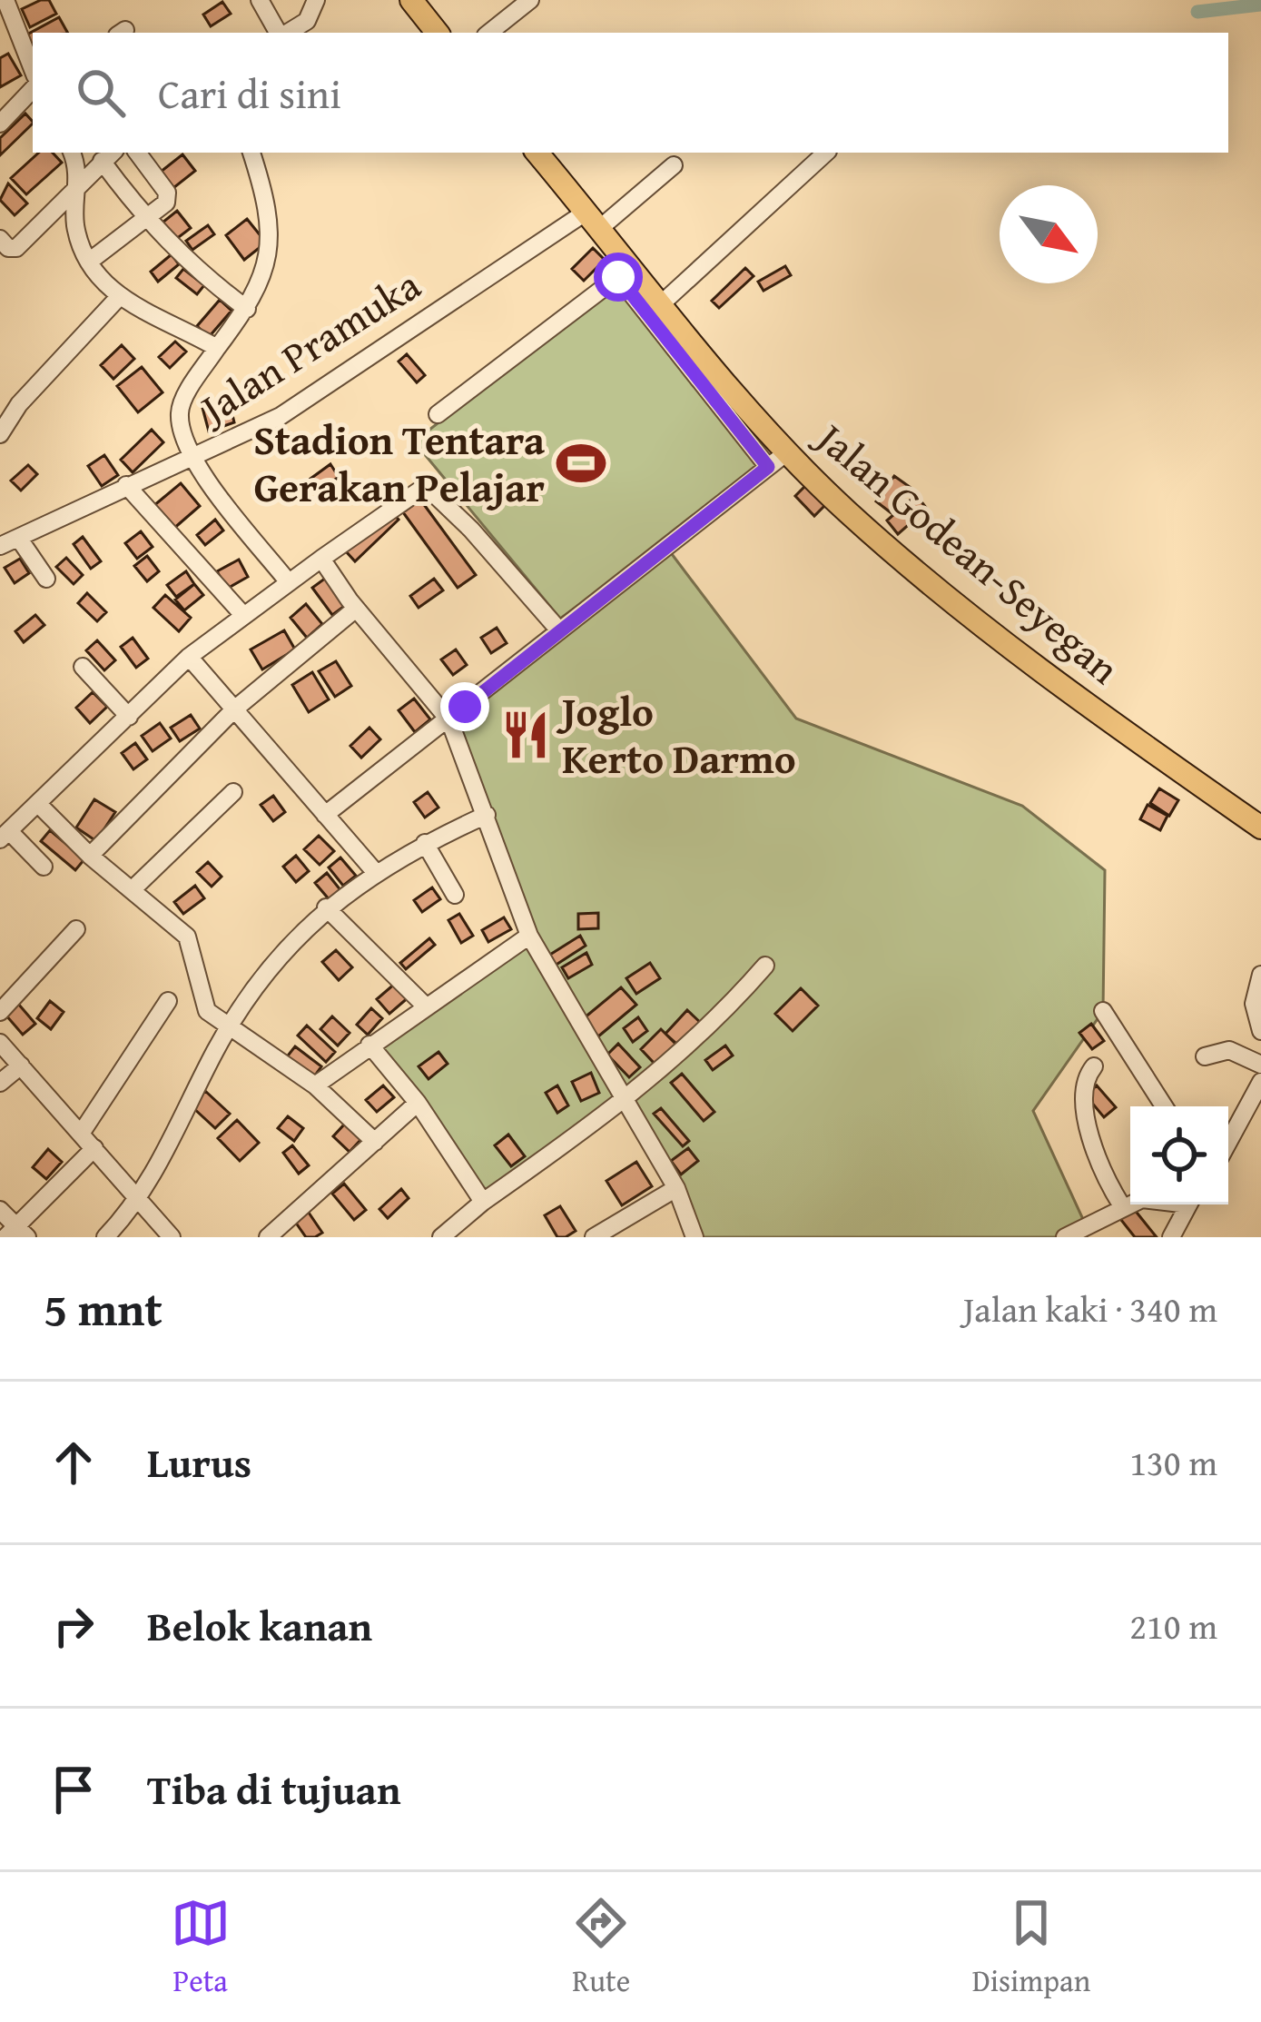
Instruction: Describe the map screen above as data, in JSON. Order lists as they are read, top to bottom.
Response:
{
  "streets": {
    "main road": ["Jalan Godean-Seyegan"],
    "street": ["Jalan Pramuka"]
  },
  "crossings": [
    ["Jalan Pramuka", "Jalan Godean-Seyegan"]
  ],
  "places": {
    "sports": ["Stadion Tentara Gerakan Pelajar"],
    "restaurant": ["Joglo Kerto Darmo"]
  },
  "north": "bottom right",
  "page": {
    "search": "Cari di sini",
    "heading": ["5 mnt", "Jalan kaki · 340 m"],
    "list": [
      ["Lurus", "130 m"],
      ["Belok kanan", "210 m"],
      "Tiba di tujuan"
    ],
    "nav": ["Peta", "Rute", "Disimpan"]
  }
}
